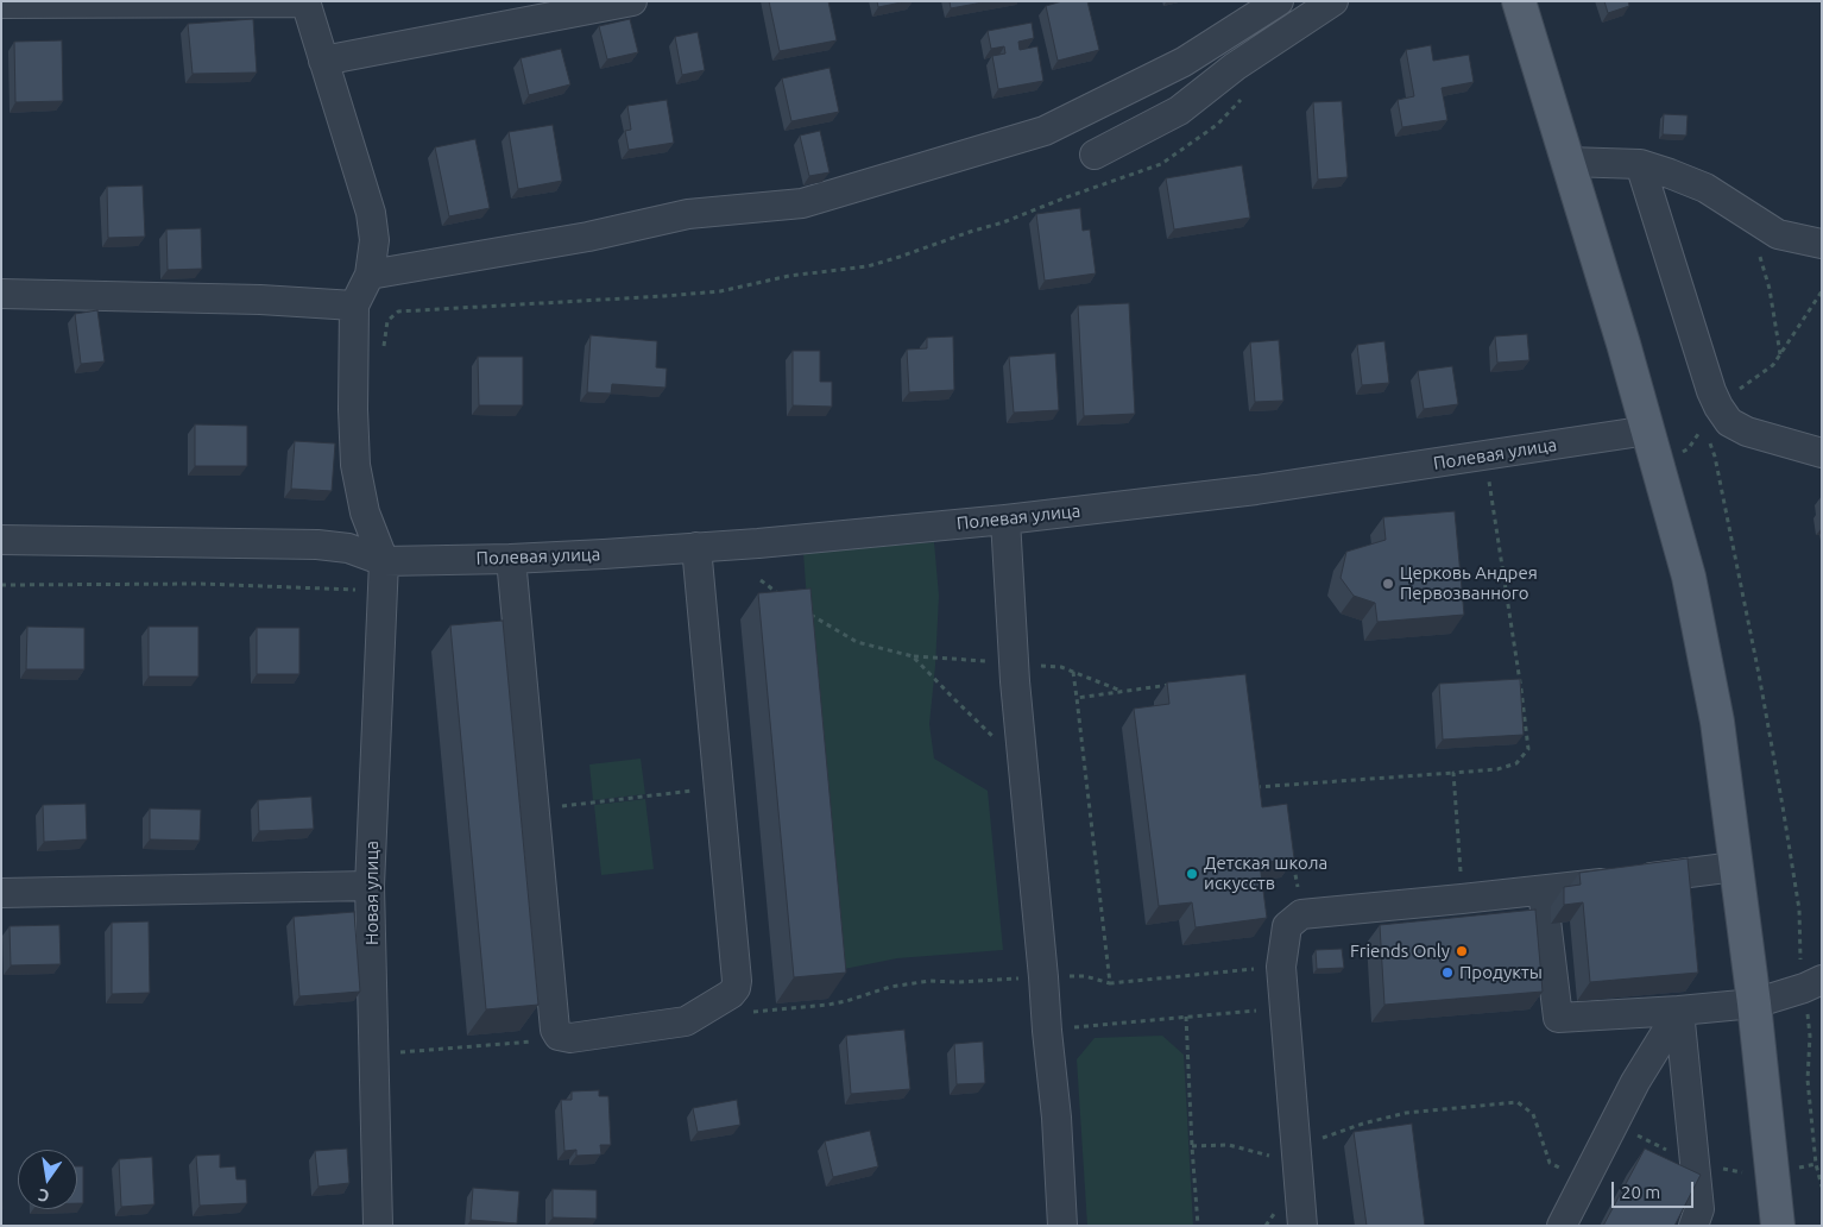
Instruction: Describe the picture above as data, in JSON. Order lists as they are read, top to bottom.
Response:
{
  "streets": {
    "street": ["Полевая улица", "Новая улица"]
  },
  "crossings": [
    ["Полевая улица", "Новая улица"]
  ],
  "places": [
    "Церковь Андрея Первозванного",
    "Детская школа искусств",
    "Friends Only",
    "Продукты"
  ],
  "scale_bar": "20 m",
  "north": "bottom"
}
